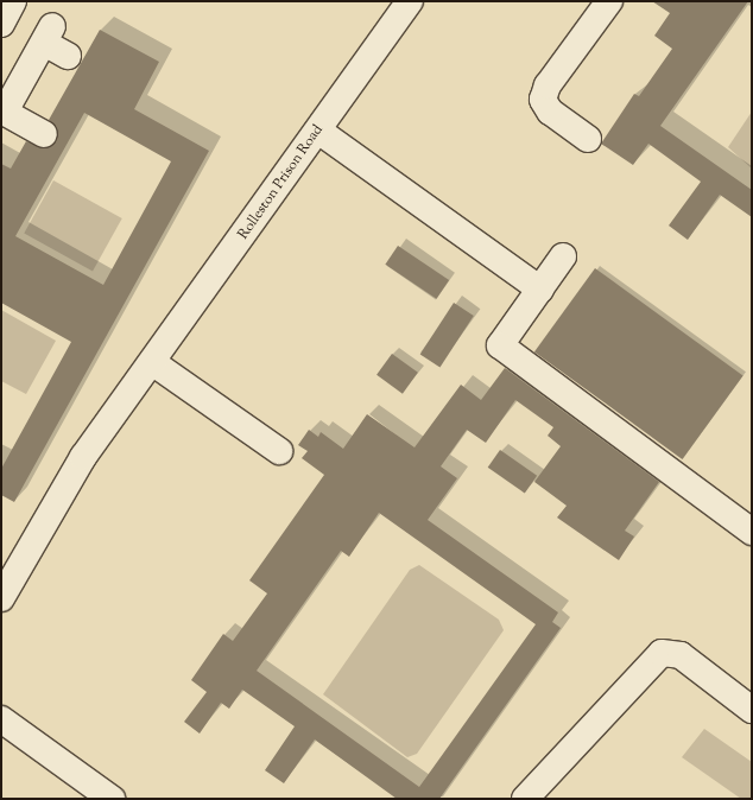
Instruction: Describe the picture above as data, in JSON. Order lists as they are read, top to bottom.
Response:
{
  "streets": {
    "lane": ["Rolleston Prison Road"]
  }
}
